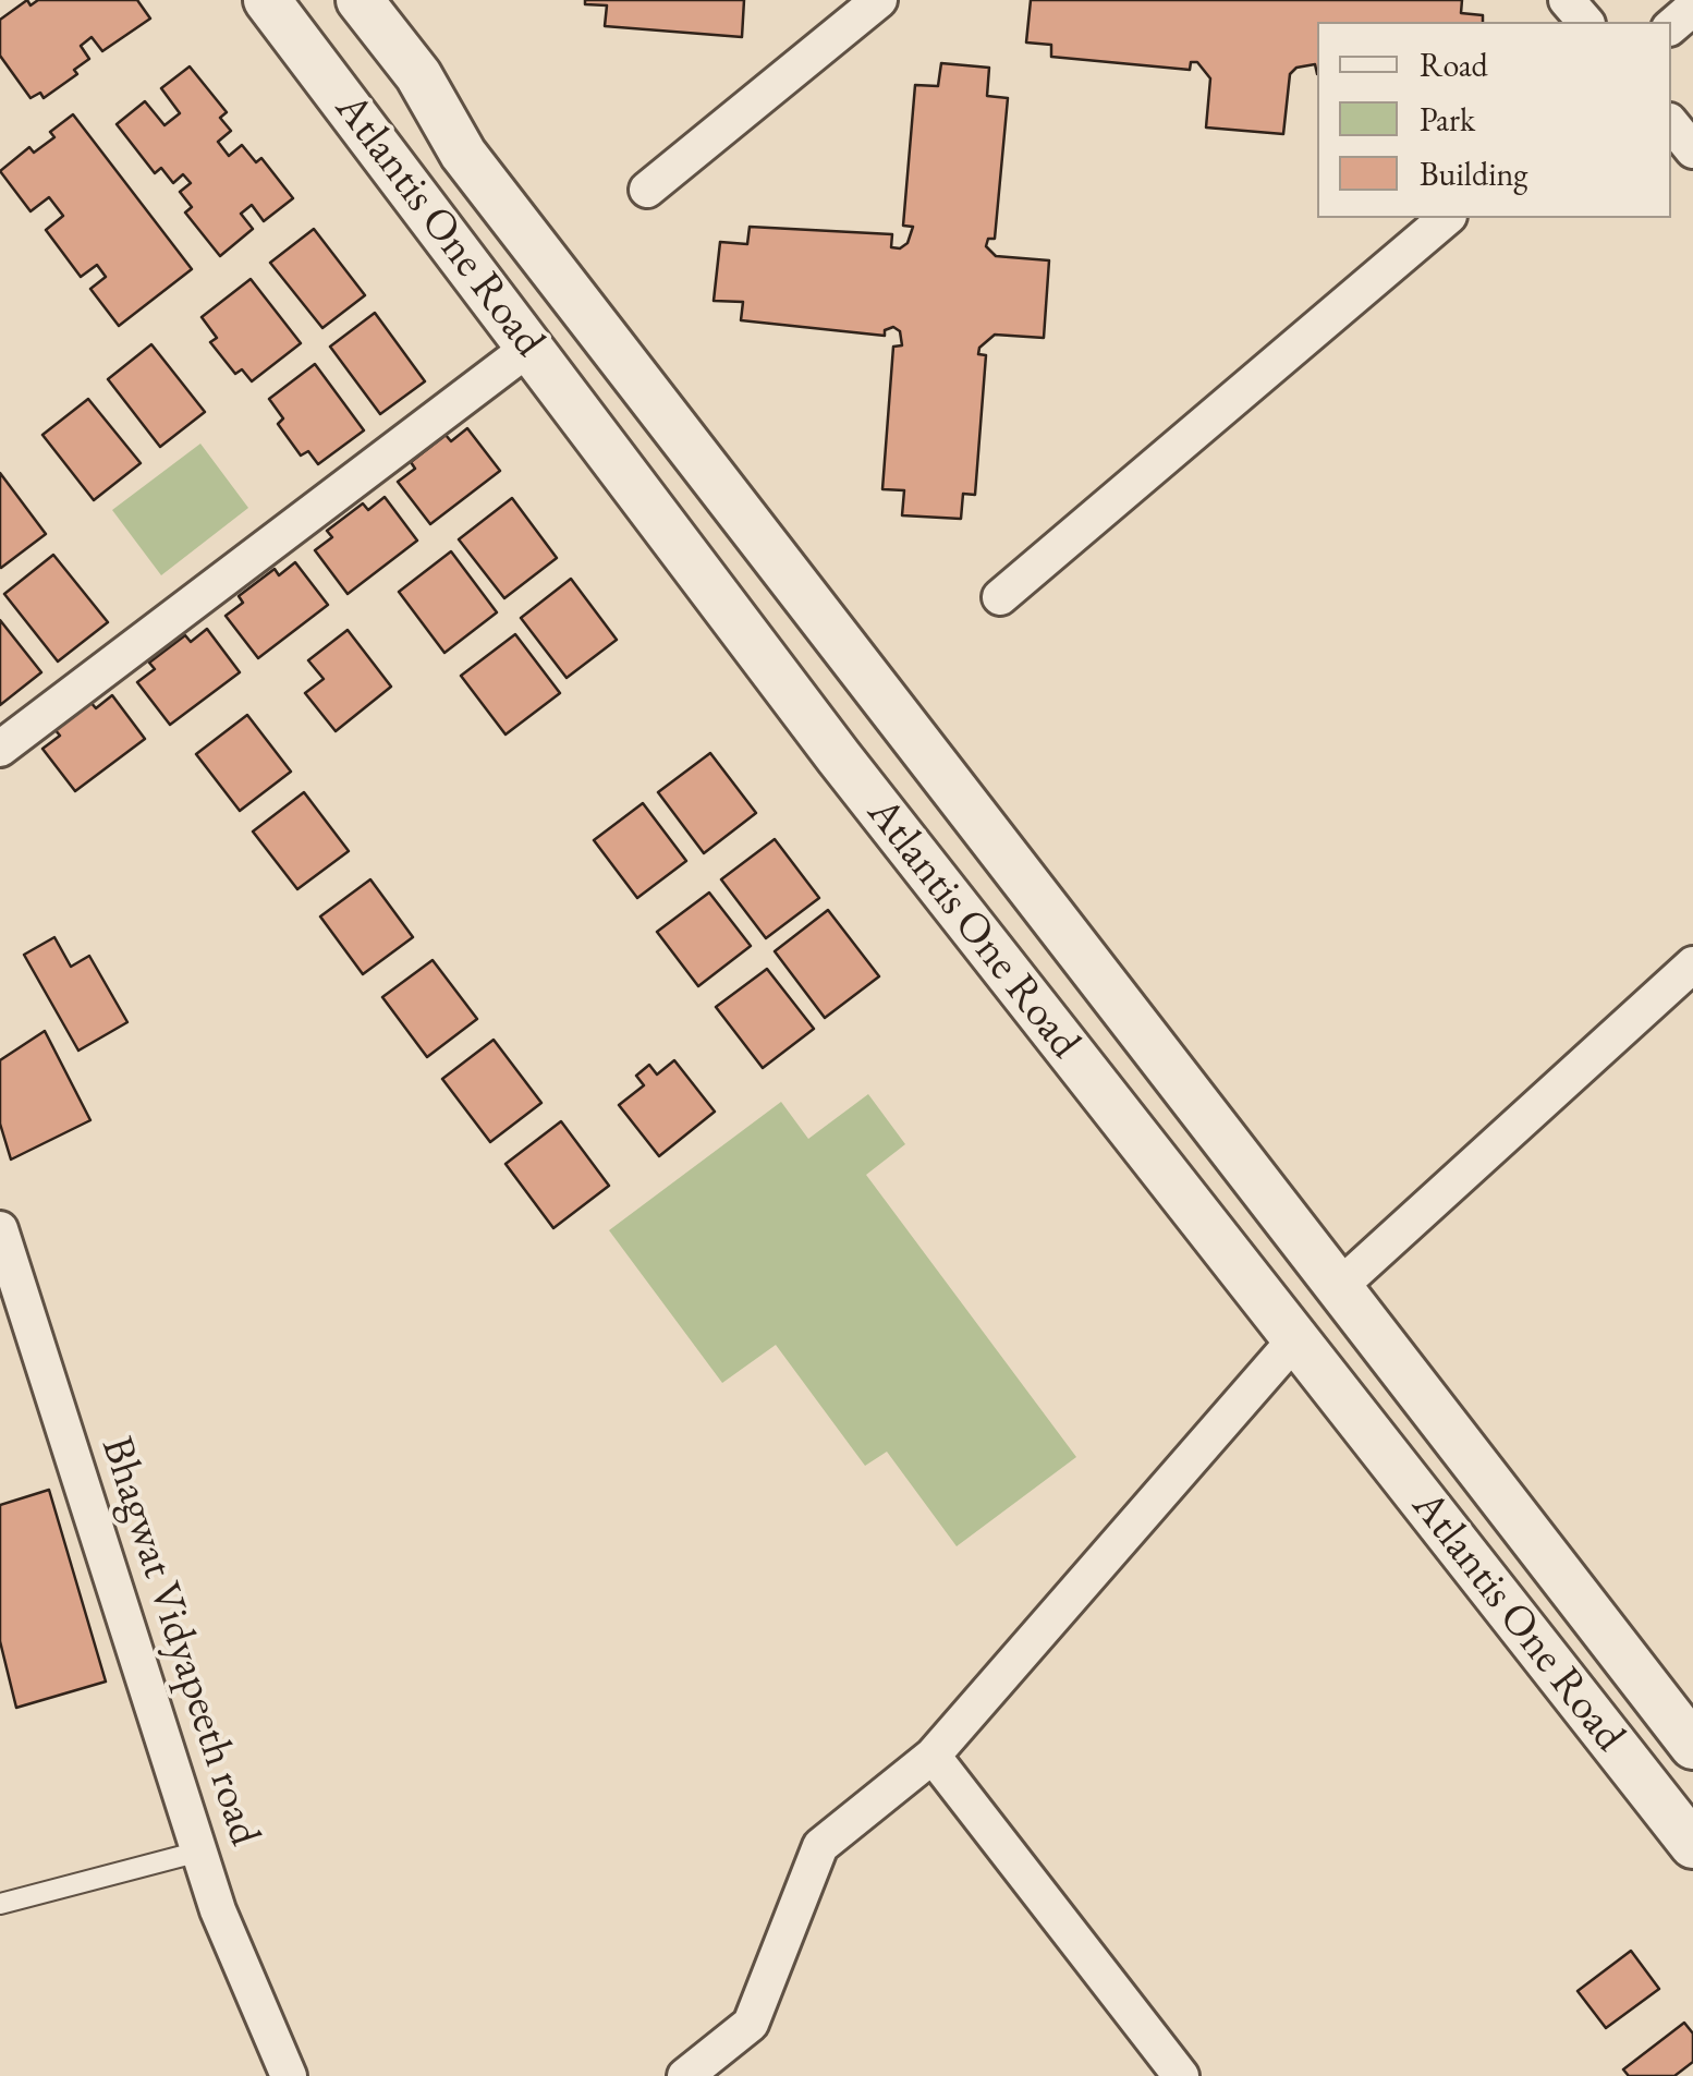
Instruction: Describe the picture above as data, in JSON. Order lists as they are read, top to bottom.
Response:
{
  "streets": {
    "street": ["Atlantis One Road", "Bhagwat Vidyapeeth road"]
  },
  "legend": ["Road", "Park", "Building"]
}
